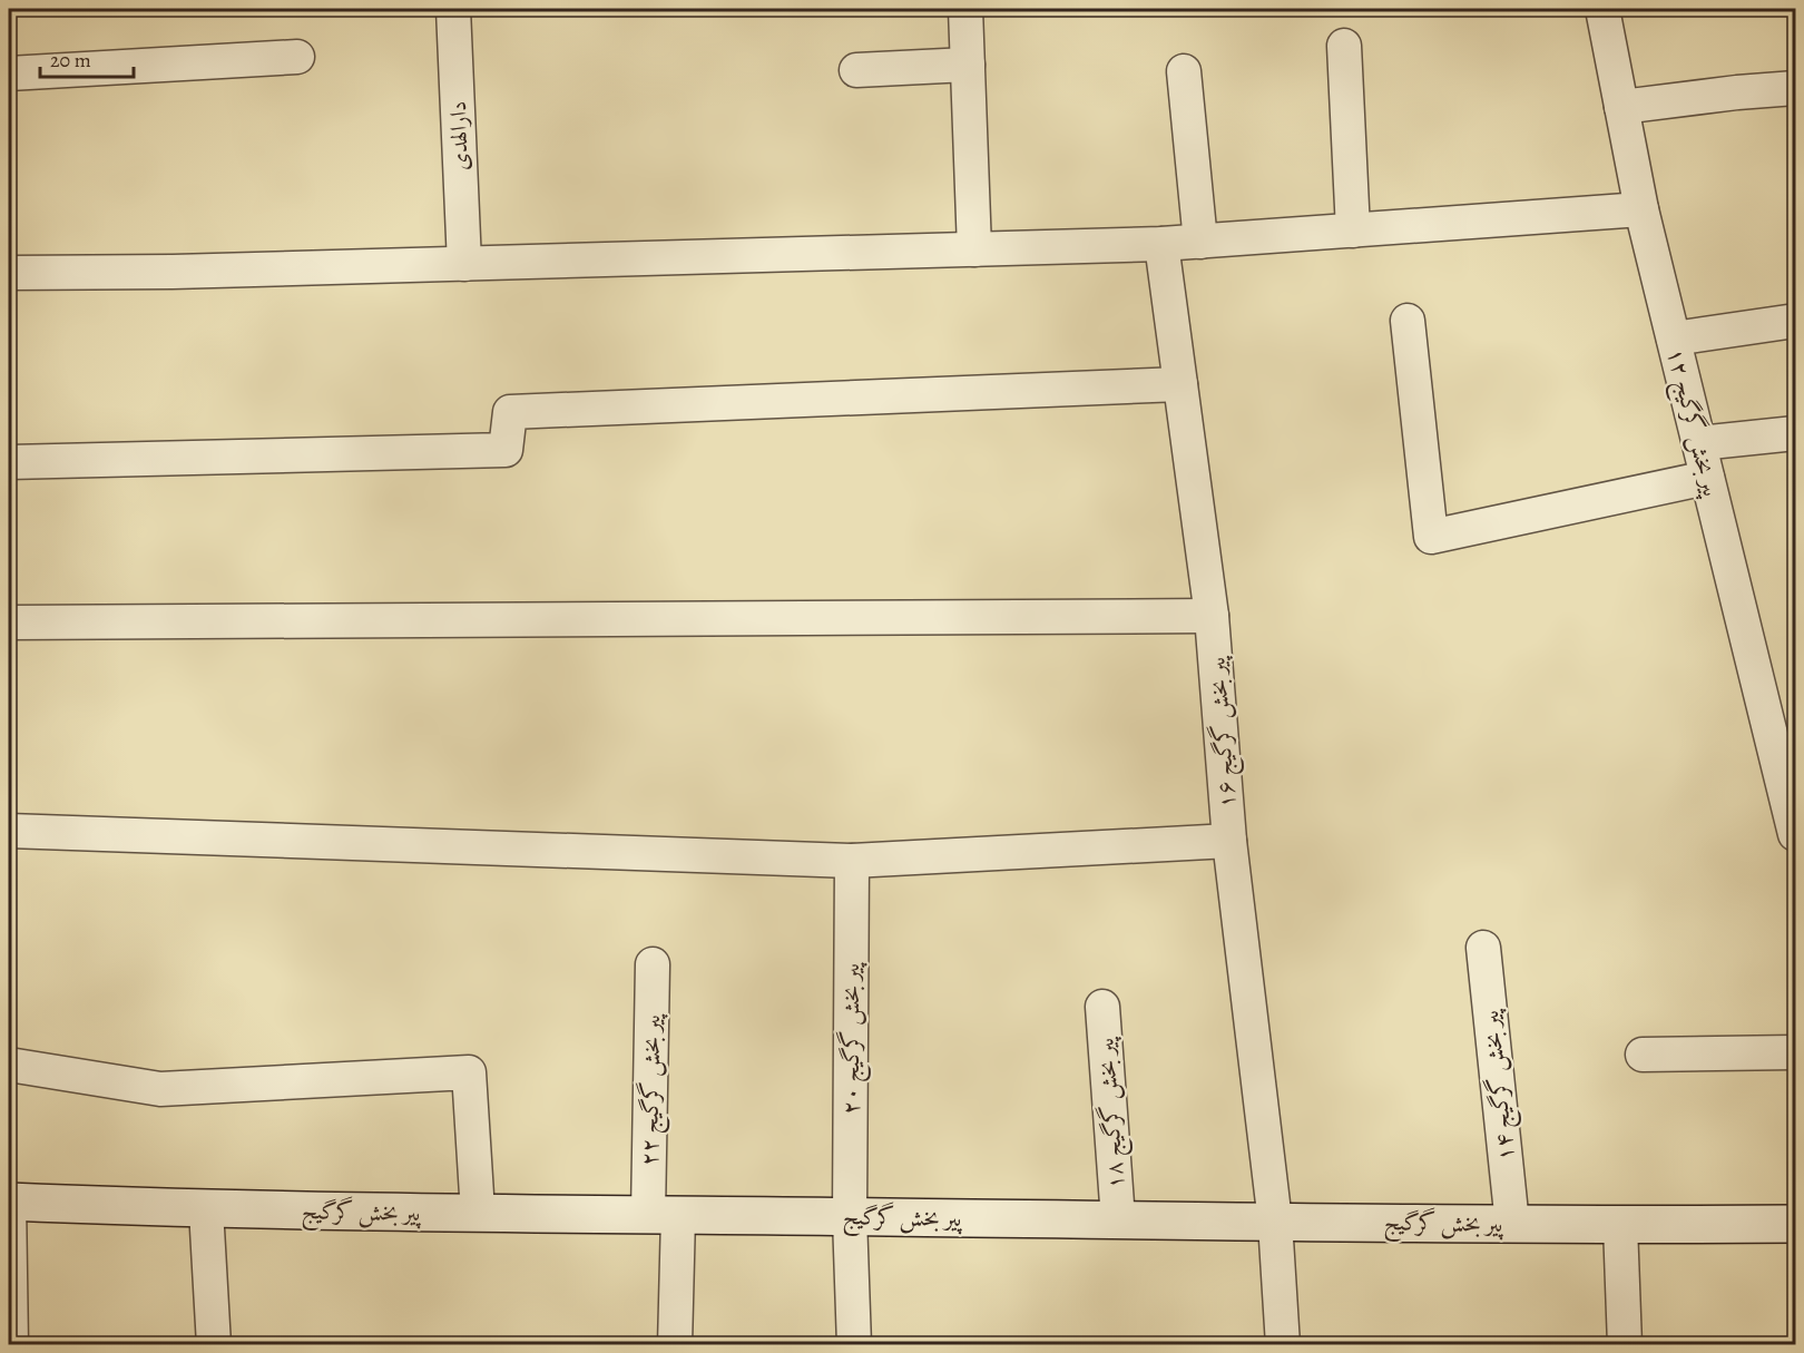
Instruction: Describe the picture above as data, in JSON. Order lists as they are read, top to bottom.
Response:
{
  "streets": {
    "street": [
      "دارالهدی",
      "پیر بخش گرگیج ۱۲",
      "پیر بخش گرگیج ۱۶",
      "پیر بخش گرگیج ۲۰",
      "پیر بخش گرگیج ۱۴",
      "پیر بخش گرگیج ۲۲",
      "پیر بخش گرگیج ۱۸",
      "پیر بخش گرگیج"
    ]
  },
  "crossings": [
    ["پیر بخش گرگیج ۱۶", "پیر بخش گرگیج"],
    ["پیر بخش گرگیج ۲۰", "پیر بخش گرگیج"],
    ["پیر بخش گرگیج ۱۴", "پیر بخش گرگیج"],
    ["پیر بخش گرگیج ۲۲", "پیر بخش گرگیج"],
    ["پیر بخش گرگیج ۱۸", "پیر بخش گرگیج"]
  ],
  "scale_bar": "20 m"
}
